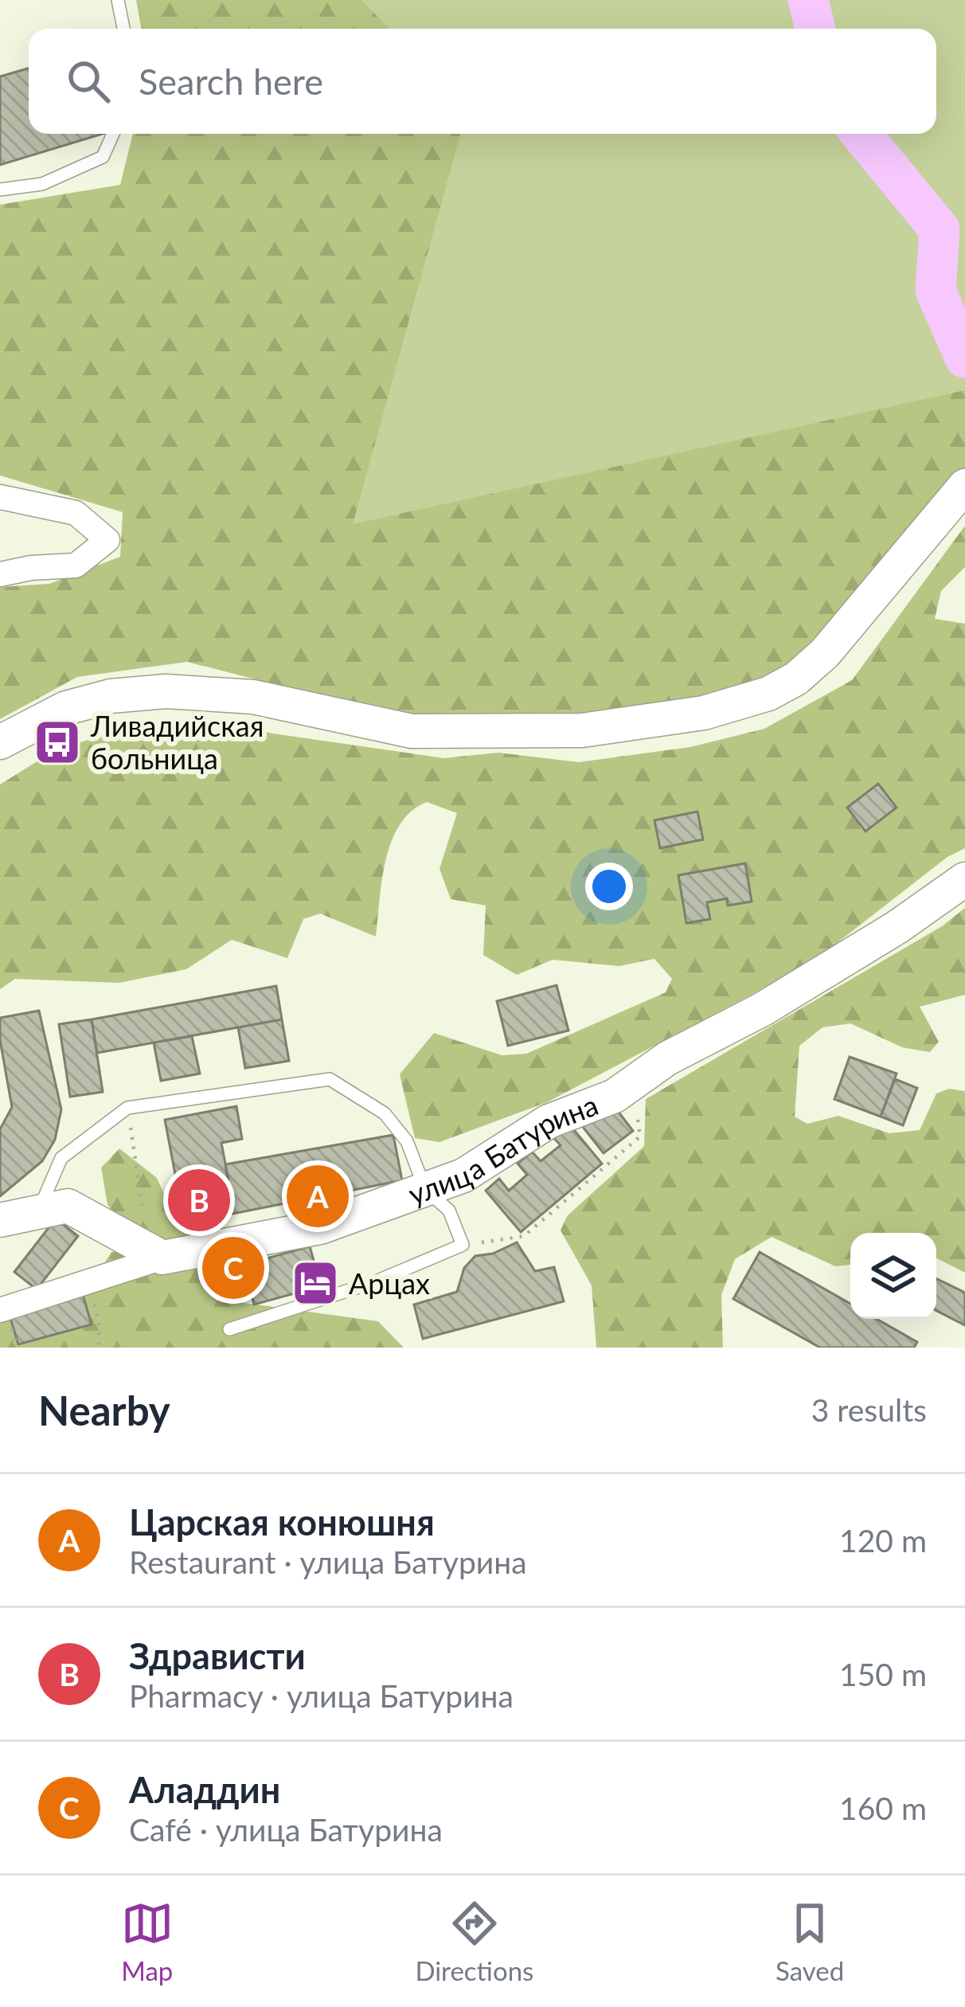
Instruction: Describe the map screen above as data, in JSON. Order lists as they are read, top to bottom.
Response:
{
  "streets": {
    "main road": ["улица Батурина"]
  },
  "places": {
    "bus stop": ["Ливадийская больница"],
    "hotel": ["Арцах"]
  },
  "page": {
    "search": "Search here",
    "pins": ["A", "B", "C"],
    "heading": ["Nearby", "3 results"],
    "list": [
      {
        "mark": "A",
        "name": "Царская конюшня",
        "note": "Restaurant · улица Батурина",
        "value": "120 m"
      },
      {
        "mark": "B",
        "name": "Здрависти",
        "note": "Pharmacy · улица Батурина",
        "value": "150 m"
      },
      {
        "mark": "C",
        "name": "Аладдин",
        "note": "Café · улица Батурина",
        "value": "160 m"
      }
    ],
    "nav": ["Map", "Directions", "Saved"]
  }
}
